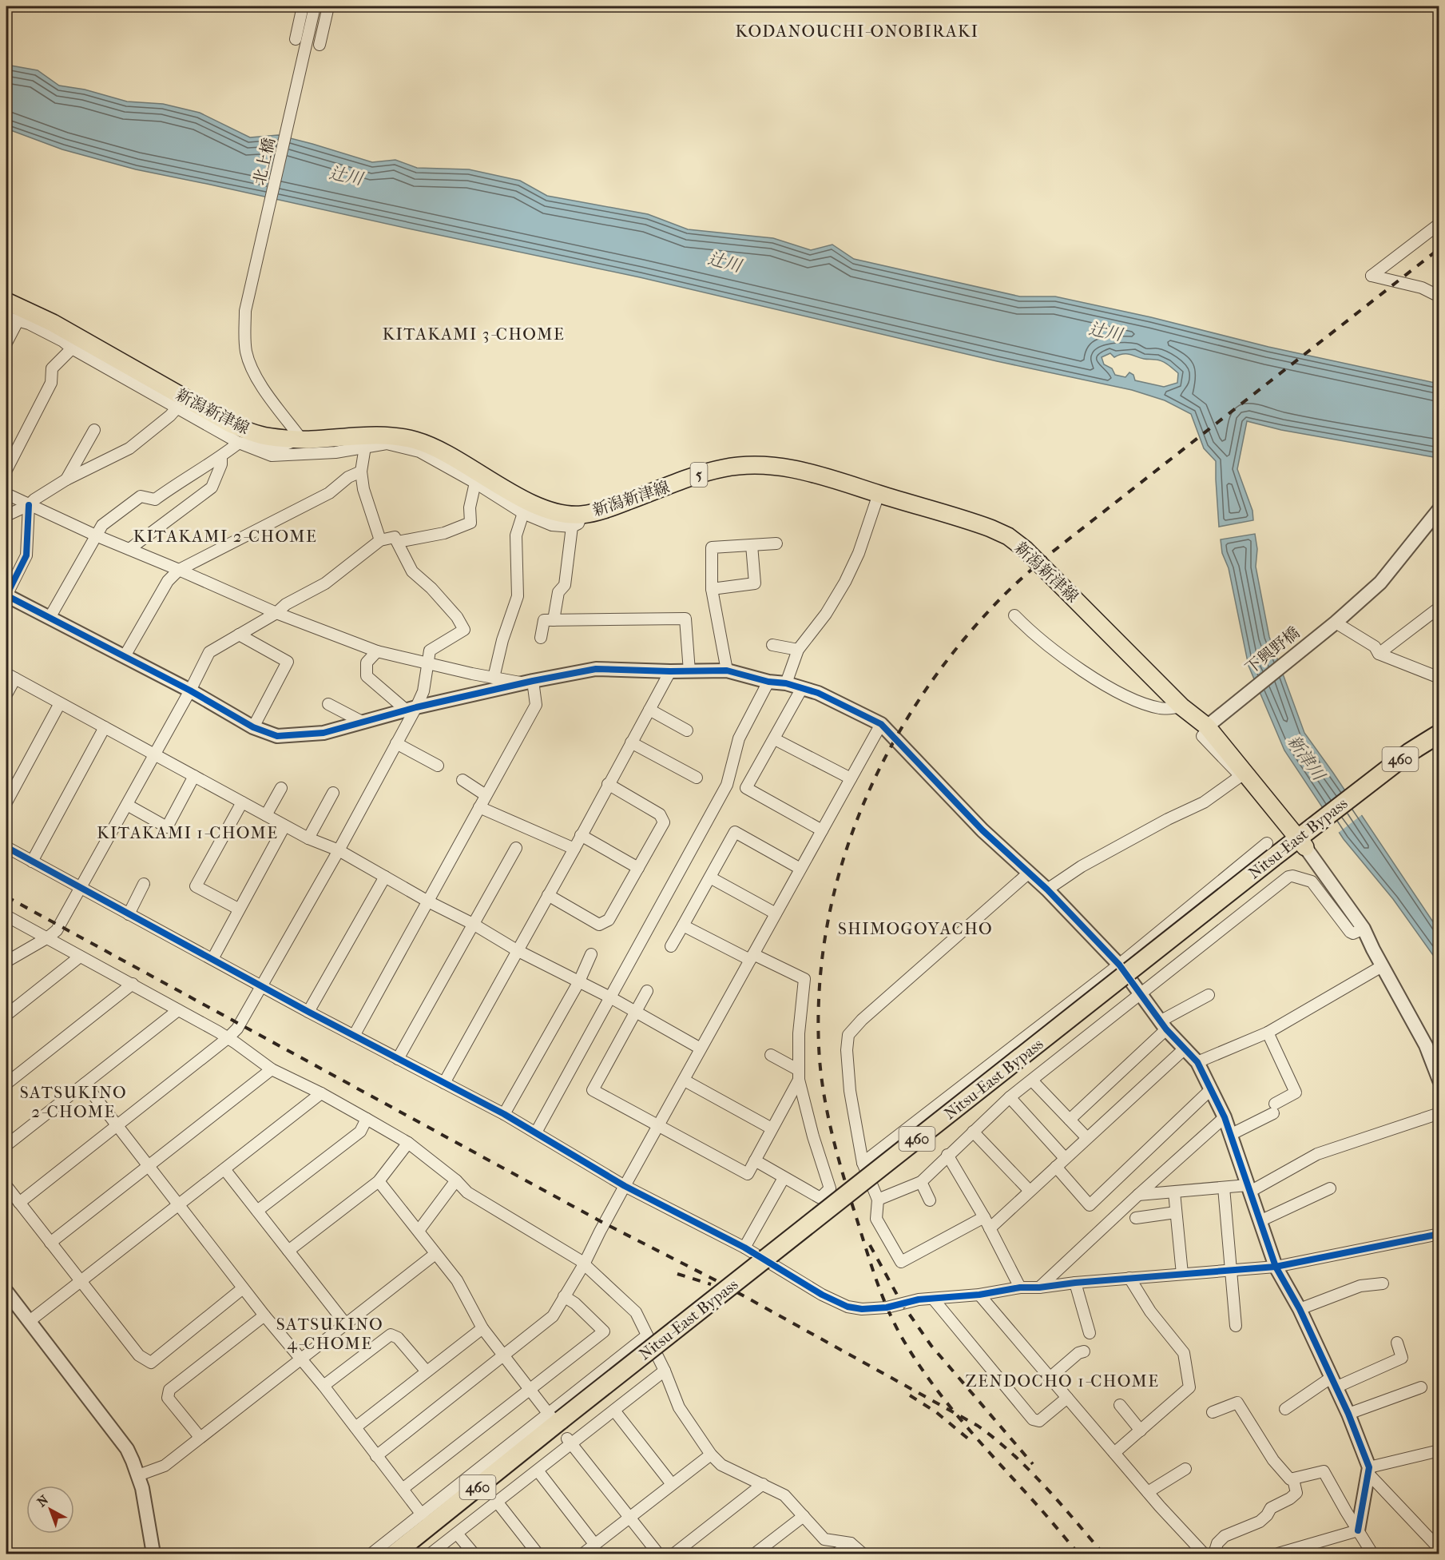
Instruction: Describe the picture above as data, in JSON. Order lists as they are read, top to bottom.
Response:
{
  "streets": {
    "highway": ["460", "Nitsu-East Bypass"],
    "main road": ["新潟新津線", "5"],
    "street": ["北上橋", "下興野橋"]
  },
  "crossings": [
    ["北上橋", "新潟新津線"],
    ["新潟新津線", "下興野橋"],
    ["新潟新津線", "460"],
    ["新潟新津線", "Nitsu-East Bypass"],
    ["460", "Nitsu-East Bypass"]
  ],
  "districts": [
    "KODANOUCHI-ONOBIRAKI",
    "KITAKAMI 3-CHOME",
    "KITAKAMI 2-CHOME",
    "KITAKAMI 1-CHOME",
    "SHIMOGOYACHO",
    "SATSUKINO 2-CHOME",
    "SATSUKINO 4-CHOME",
    "ZENDOCHO 1-CHOME"
  ],
  "water": ["辻川", "新津川"],
  "north": "top left"
}
